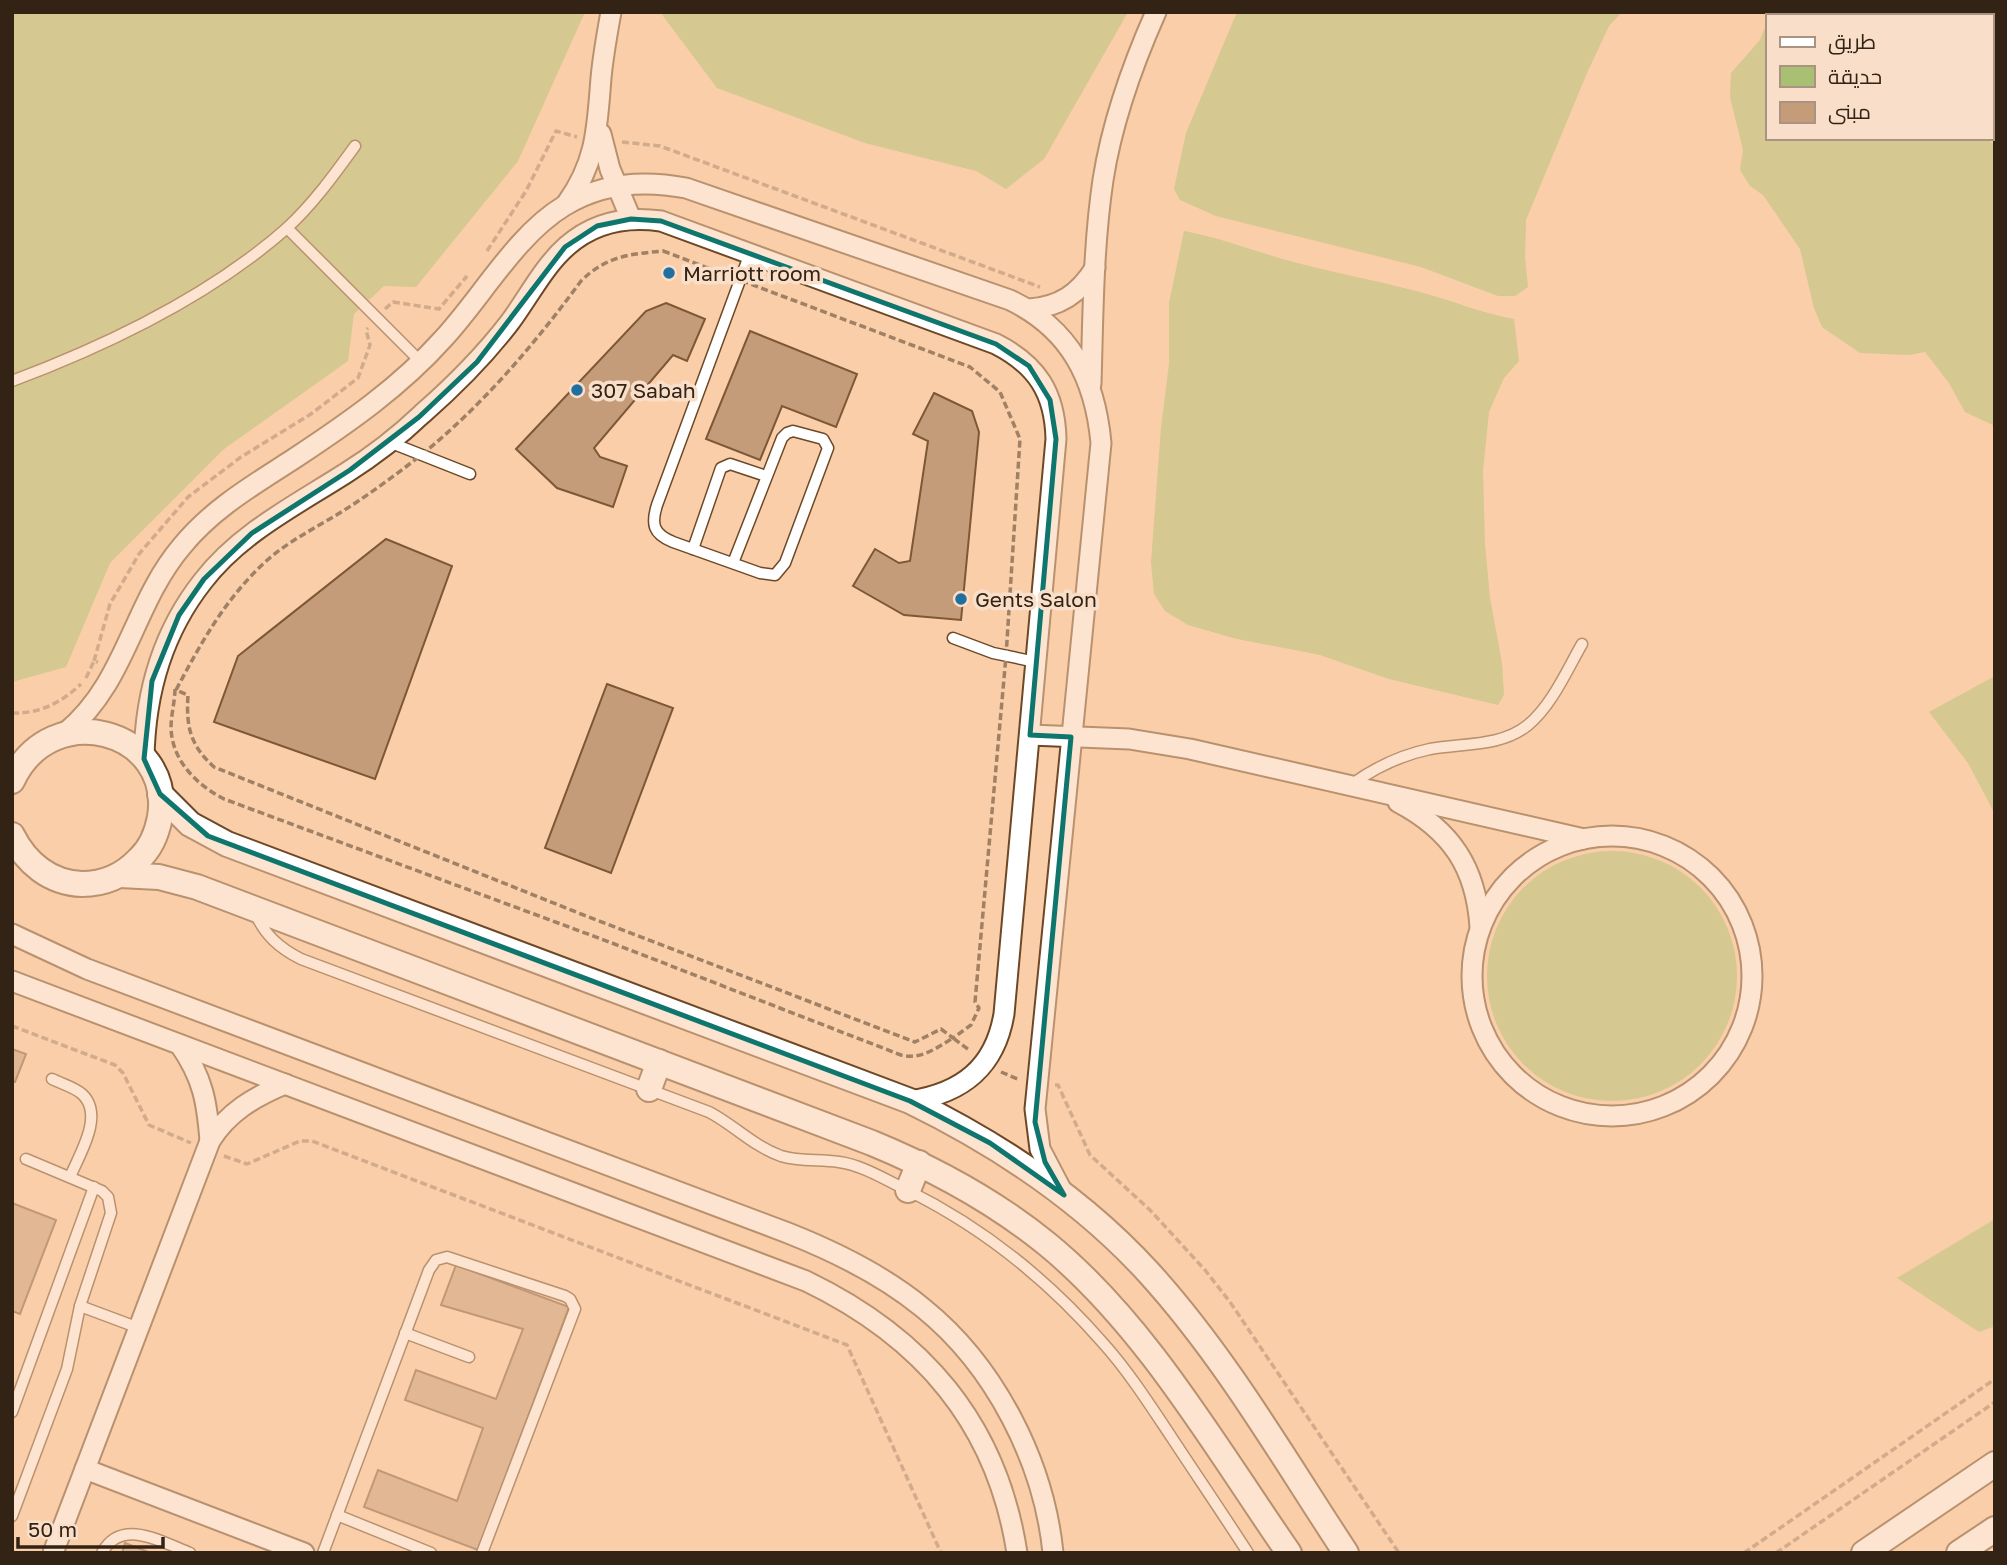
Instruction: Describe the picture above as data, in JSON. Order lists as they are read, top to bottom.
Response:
{
  "places": ["Marriott room", "307 Sabah", "Gents Salon"],
  "legend": ["طريق", "حديقة", "مبنى"],
  "scale_bar": "50 m"
}
